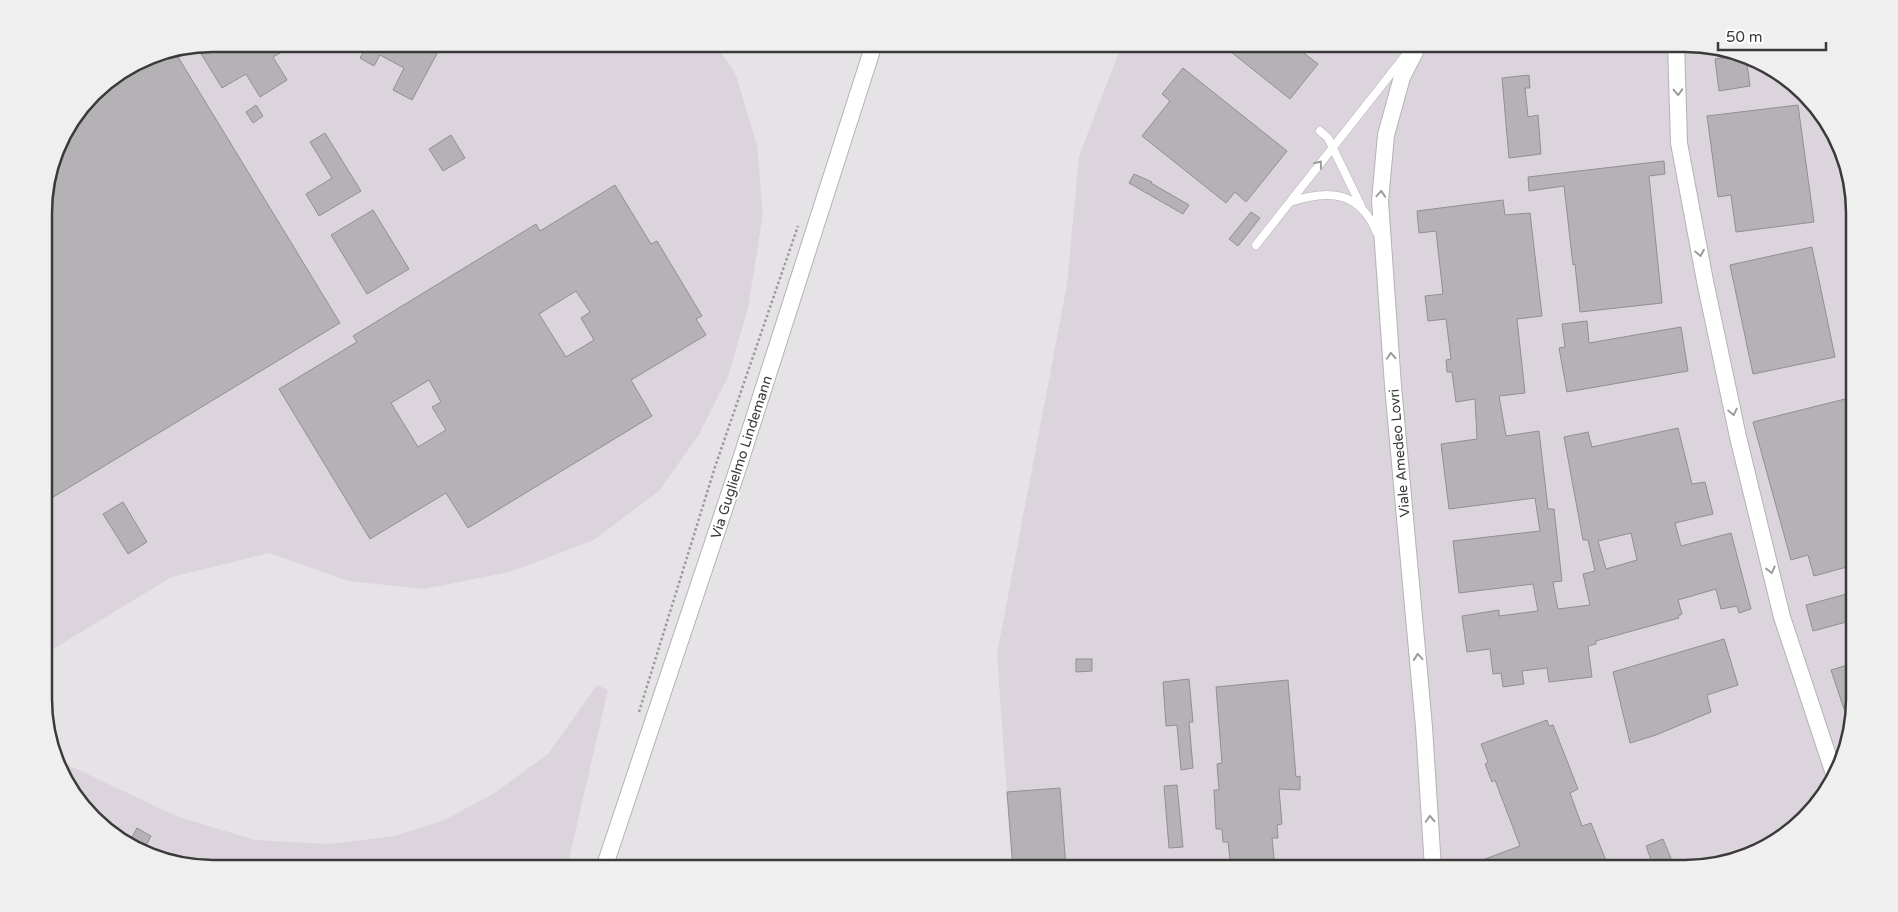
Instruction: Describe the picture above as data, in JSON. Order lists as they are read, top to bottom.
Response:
{
  "streets": {
    "street": ["Viale Amedeo Lovri", "Via Guglielmo Lindemann"]
  },
  "one_way": ["Viale Amedeo Lovri"],
  "scale_bar": "50 m"
}
